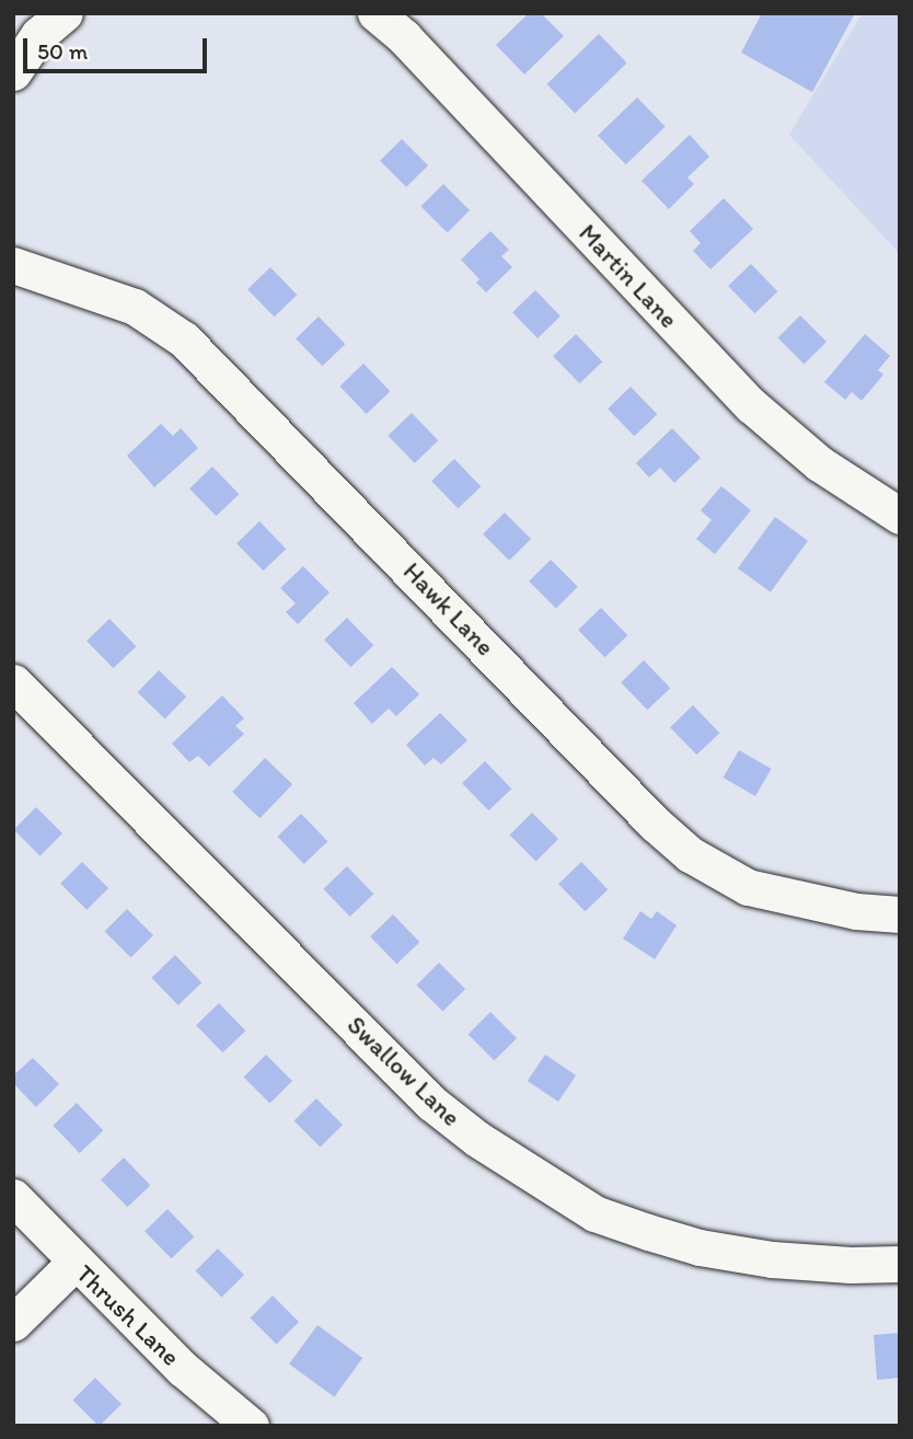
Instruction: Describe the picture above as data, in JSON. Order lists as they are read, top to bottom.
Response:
{
  "streets": {
    "street": [
      "Martin Lane",
      "Hawk Lane",
      "Swallow Lane",
      "Thrush Lane"
    ]
  },
  "scale_bar": "50 m"
}
